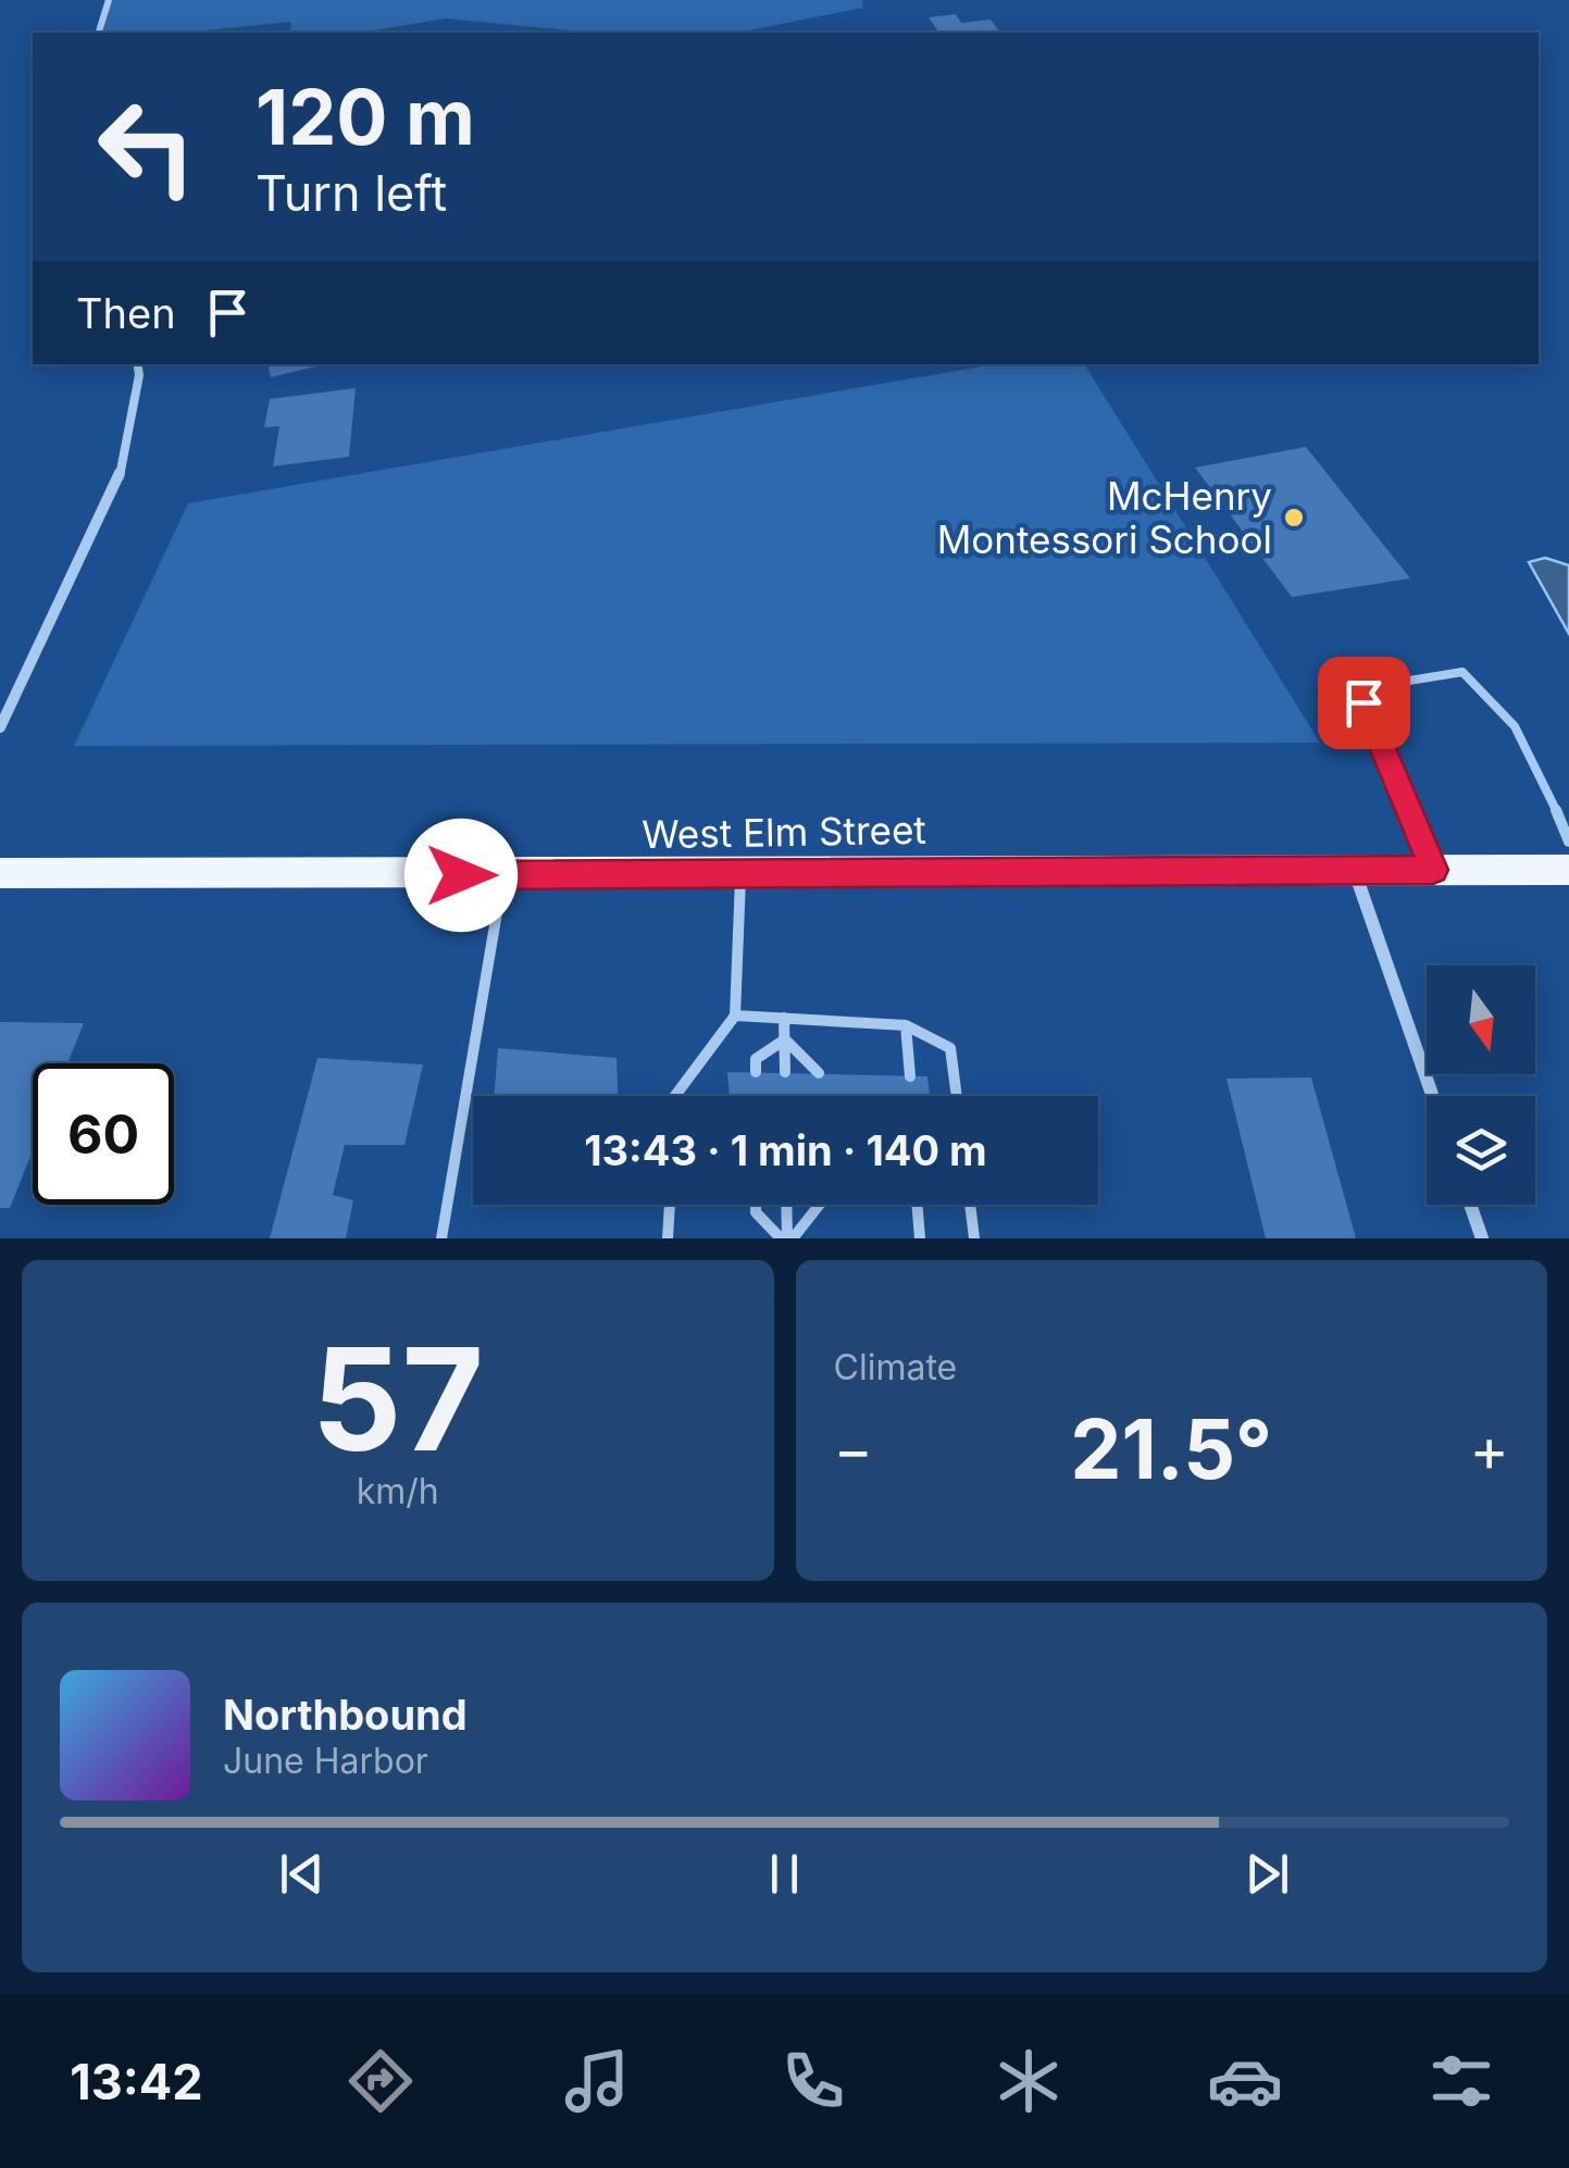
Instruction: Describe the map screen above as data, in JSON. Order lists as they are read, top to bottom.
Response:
{
  "streets": {
    "main road": ["West Elm Street"]
  },
  "places": ["McHenry Montessori School"],
  "north": "bottom",
  "page": {
    "turn": ["120 m", "Turn left"],
    "then": "Then",
    "limit": "60",
    "trip": "13:43 · 1 min · 140 m",
    "tile": [
      ["57", "km/h"],
      "Climate"
    ],
    "heat": ["−", "21.5°", "+"],
    "song": ["Northbound", "June Harbor"],
    "tabs": "13:42"
  }
}
